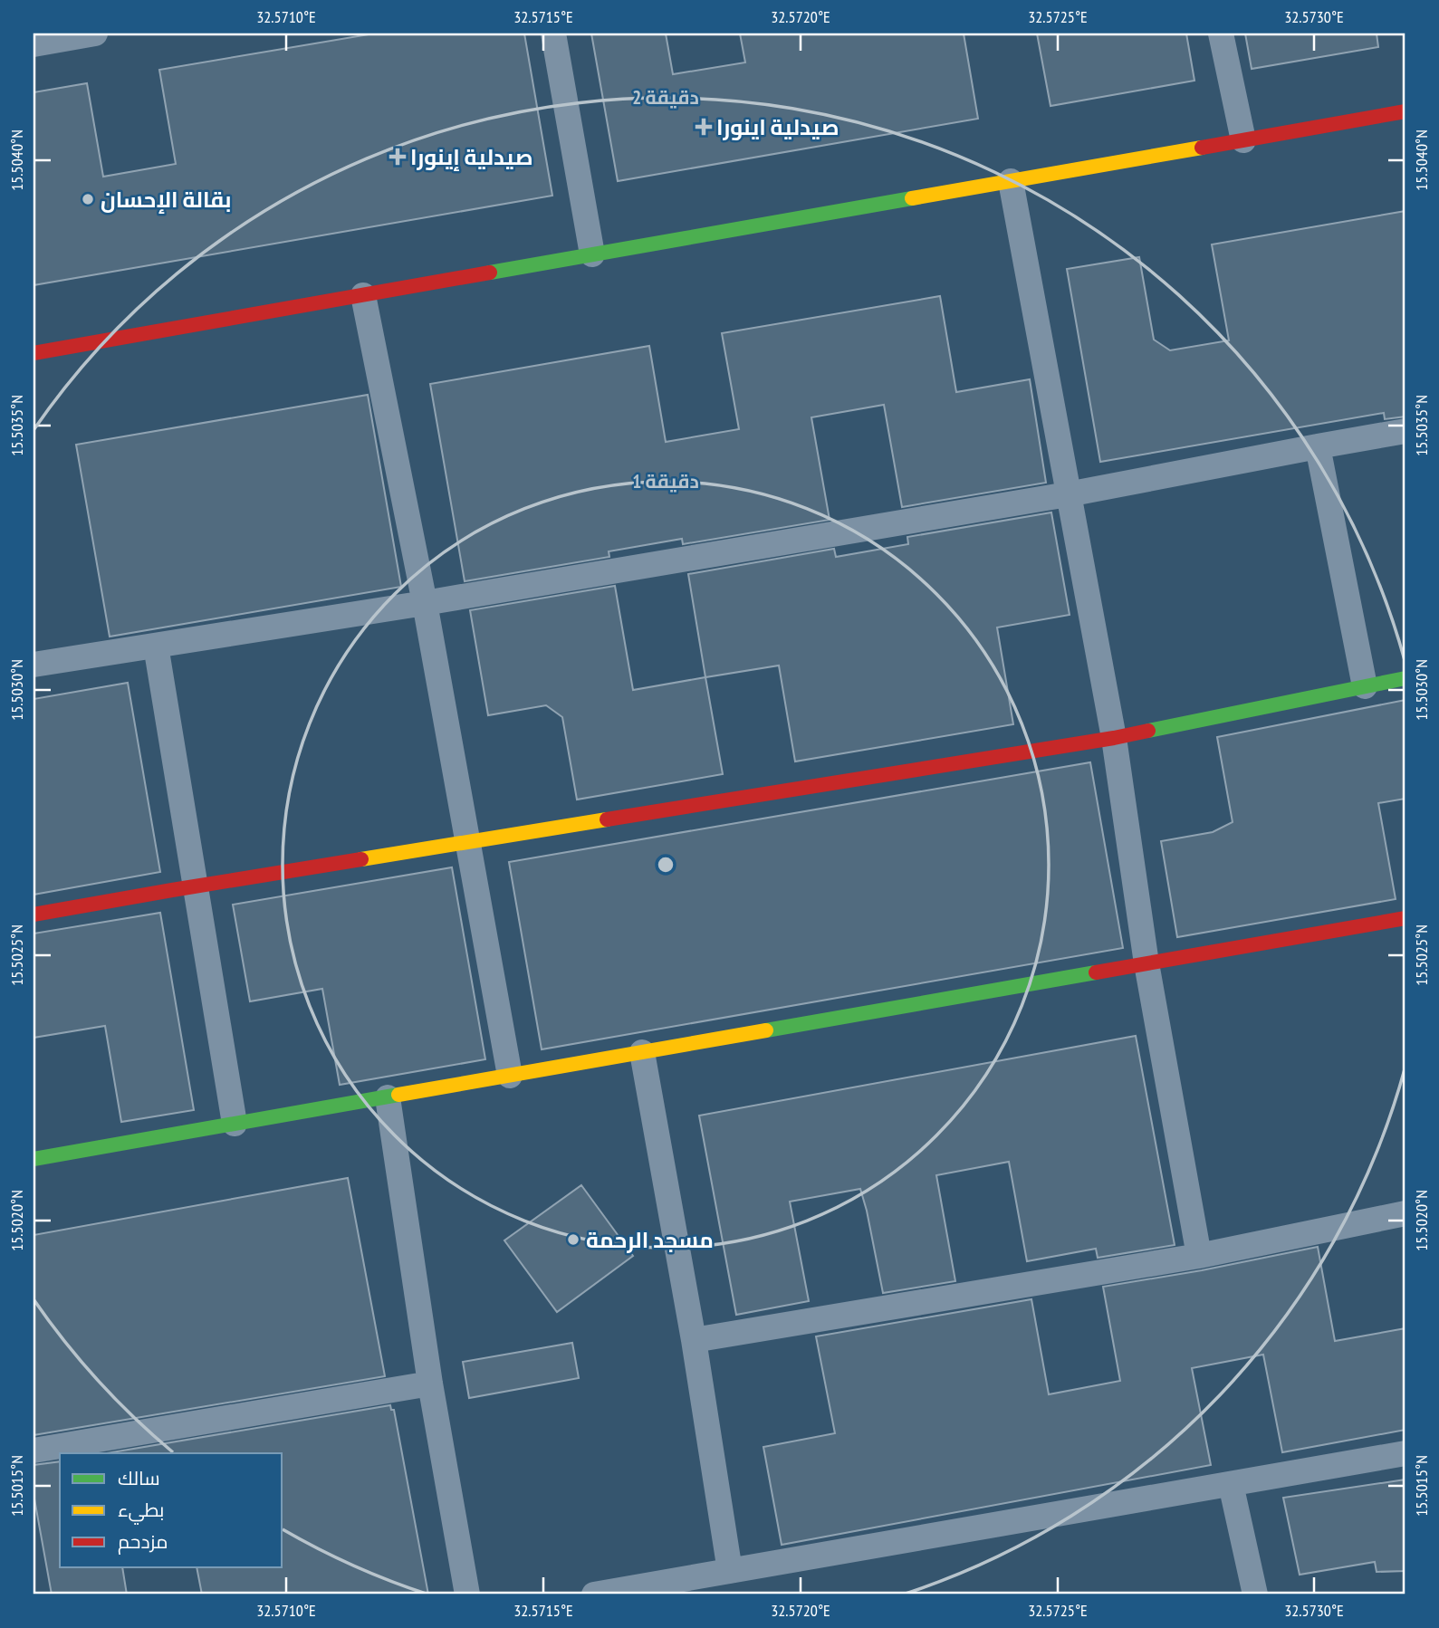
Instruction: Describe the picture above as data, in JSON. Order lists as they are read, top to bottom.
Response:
{
  "places": {
    "health": ["صيدلية اينورا", "صيدلية إينورا"],
    "other": ["بقالة الإحسان", "مسجد الرحمة"]
  },
  "legend": ["سالك", "بطيء", "مزدحم"],
  "coordinates": [
    "32.5710°E",
    "32.5715°E",
    "32.5720°E",
    "32.5725°E",
    "32.5730°E",
    "15.5040°N",
    "15.5035°N",
    "15.5030°N",
    "15.5025°N",
    "15.5020°N",
    "15.5015°N"
  ],
  "rings": ["2 دقيقة", "1 دقيقة"]
}
